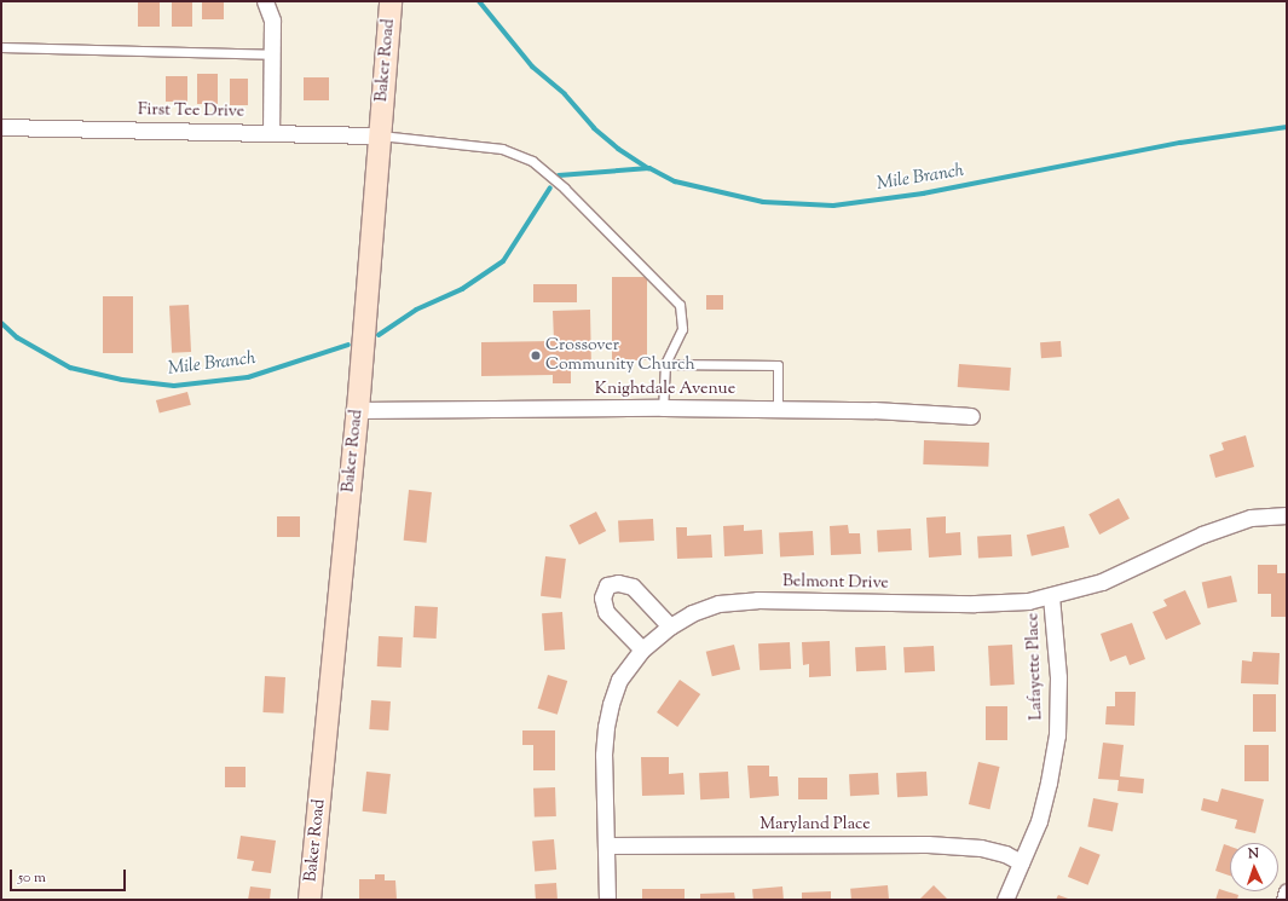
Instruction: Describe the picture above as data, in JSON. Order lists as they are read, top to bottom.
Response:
{
  "streets": {
    "street": [
      "Baker Road",
      "First Tee Drive",
      "Knightdale Avenue",
      "Belmont Drive",
      "Lafayette Place",
      "Maryland Place"
    ]
  },
  "crossings": [
    ["Baker Road", "First Tee Drive"],
    ["Baker Road", "Knightdale Avenue"],
    ["Belmont Drive", "Lafayette Place"],
    ["Belmont Drive", "Maryland Place"],
    ["Lafayette Place", "Maryland Place"]
  ],
  "water": ["Mile Branch"],
  "places": ["Crossover Community Church"],
  "scale_bar": "50 m",
  "north": "top"
}
